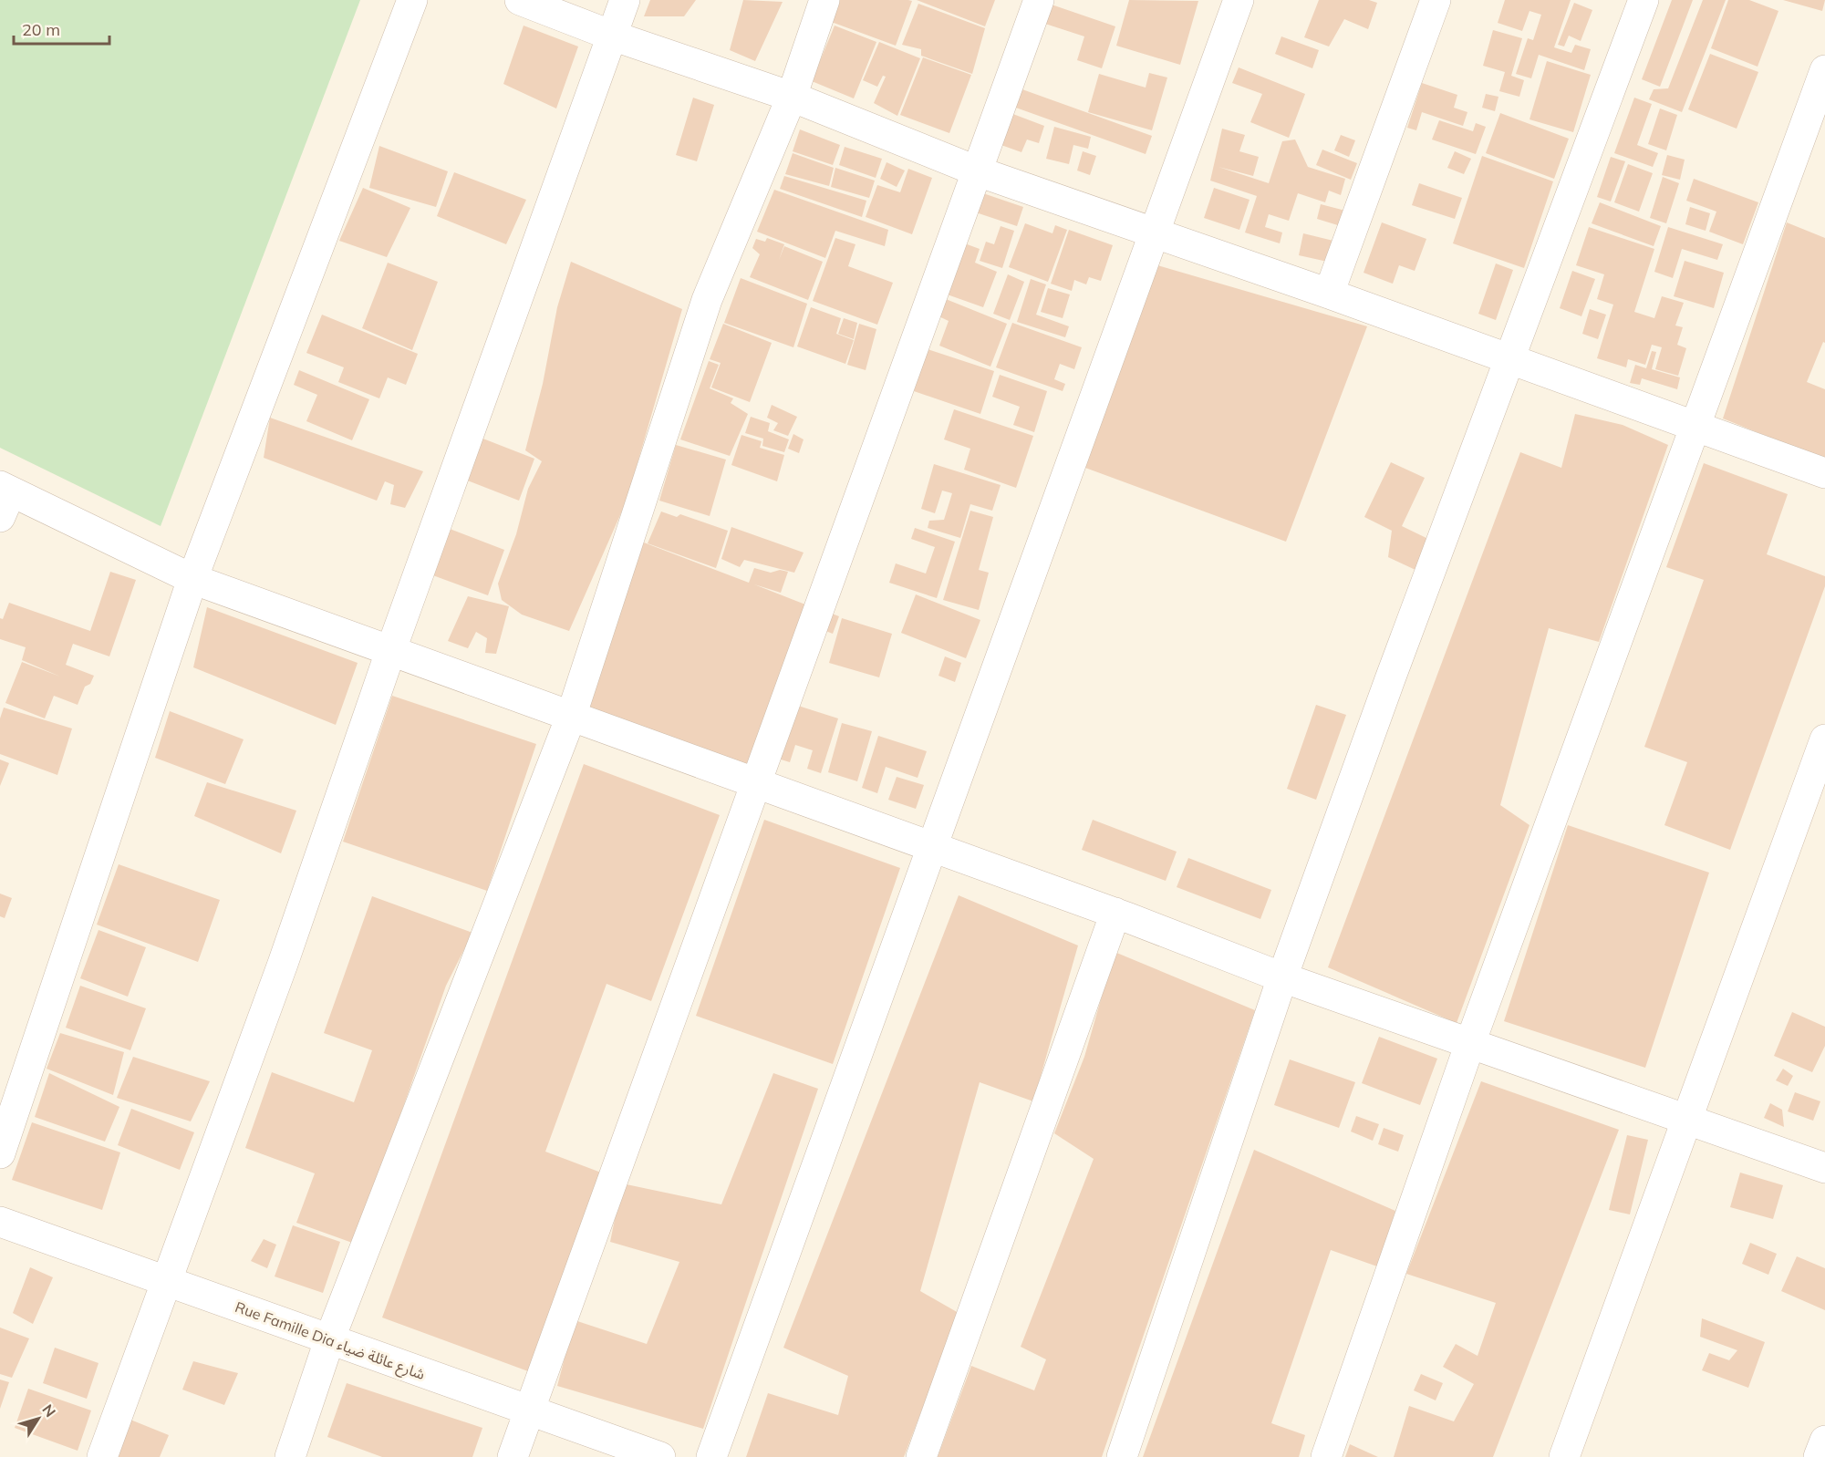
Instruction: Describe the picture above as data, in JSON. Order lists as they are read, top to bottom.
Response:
{
  "streets": {
    "street": ["Rue Famille Dia شارع عائلة ضياء"]
  },
  "scale_bar": "20 m",
  "north": "top right"
}
